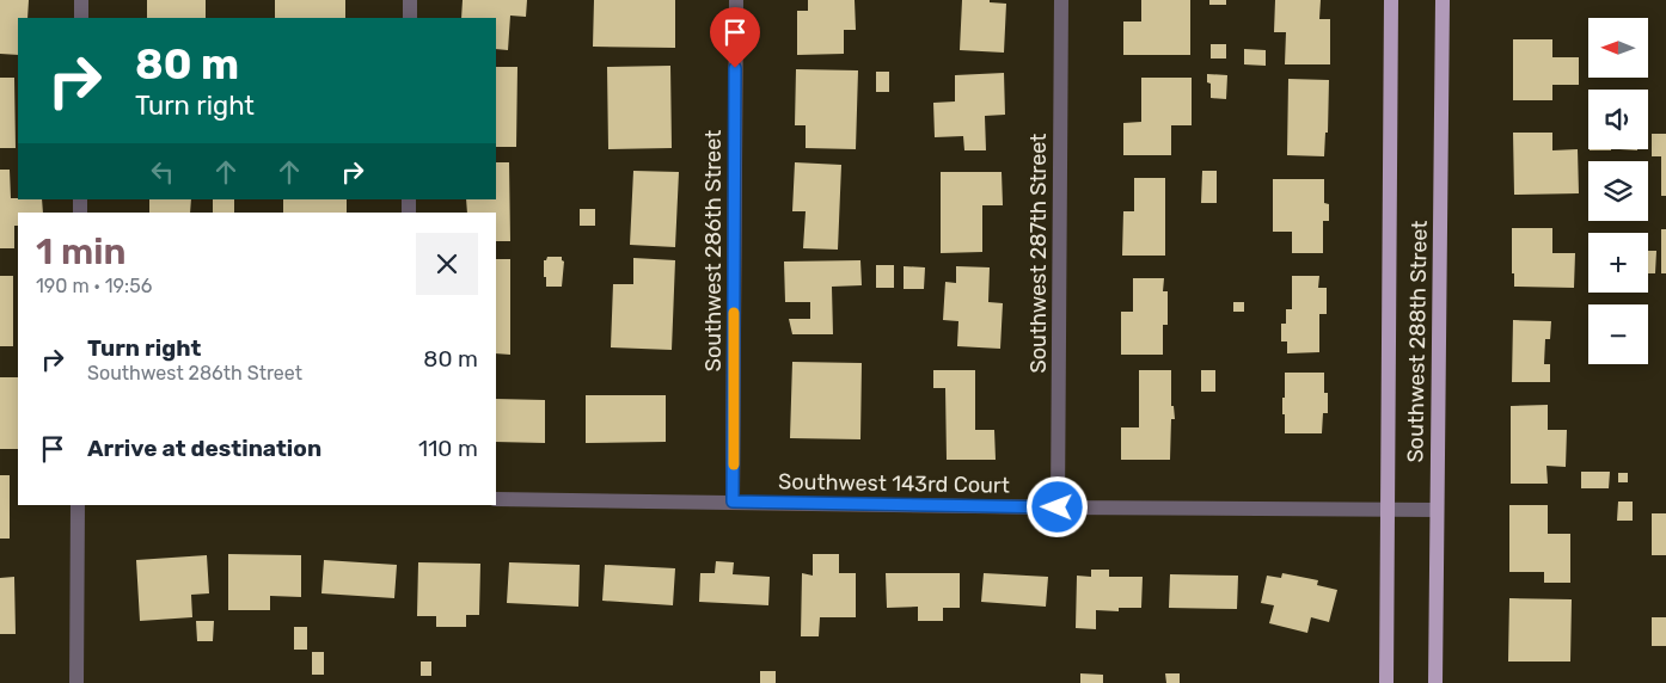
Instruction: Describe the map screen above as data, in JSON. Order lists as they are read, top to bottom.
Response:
{
  "streets": {
    "main road": ["Southwest 288th Street"],
    "street": ["Southwest 286th Street", "Southwest 287th Street", "Southwest 143rd Court"]
  },
  "crossings": [
    ["Southwest 286th Street", "Southwest 143rd Court"],
    ["Southwest 287th Street", "Southwest 143rd Court"],
    ["Southwest 288th Street", "Southwest 143rd Court"]
  ],
  "north": "left",
  "page": {
    "map_buttons": ["+", "−"],
    "turn": ["80 m", "Turn right"],
    "heading": ["1 min", "190 m · 19:56"],
    "list": [
      {
        "name": "Turn right",
        "note": "Southwest 286th Street",
        "value": "80 m"
      },
      {
        "name": "Arrive at destination",
        "value": "110 m"
      }
    ]
  }
}
